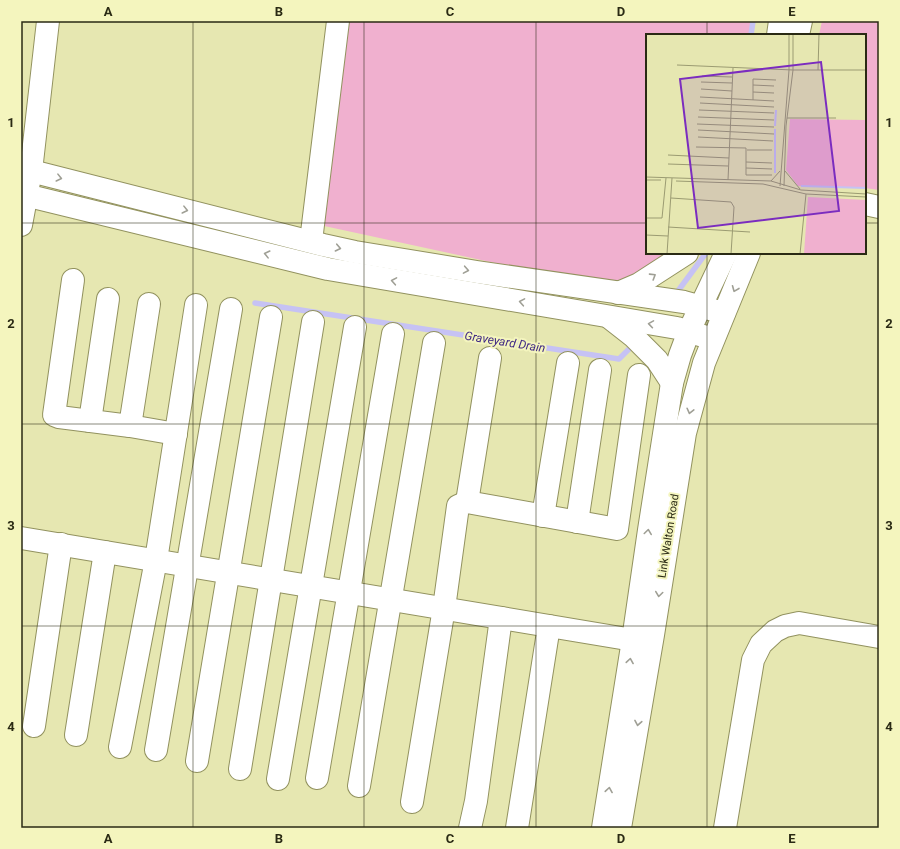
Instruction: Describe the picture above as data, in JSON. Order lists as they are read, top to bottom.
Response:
{
  "streets": {
    "street": ["Link Walton Road"]
  },
  "water": ["Graveyard Drain"],
  "grid": {
    "columns": [
      "A",
      "B",
      "C",
      "D",
      "E"
    ],
    "rows": [
      "1",
      "2",
      "3",
      "4"
    ]
  }
}
